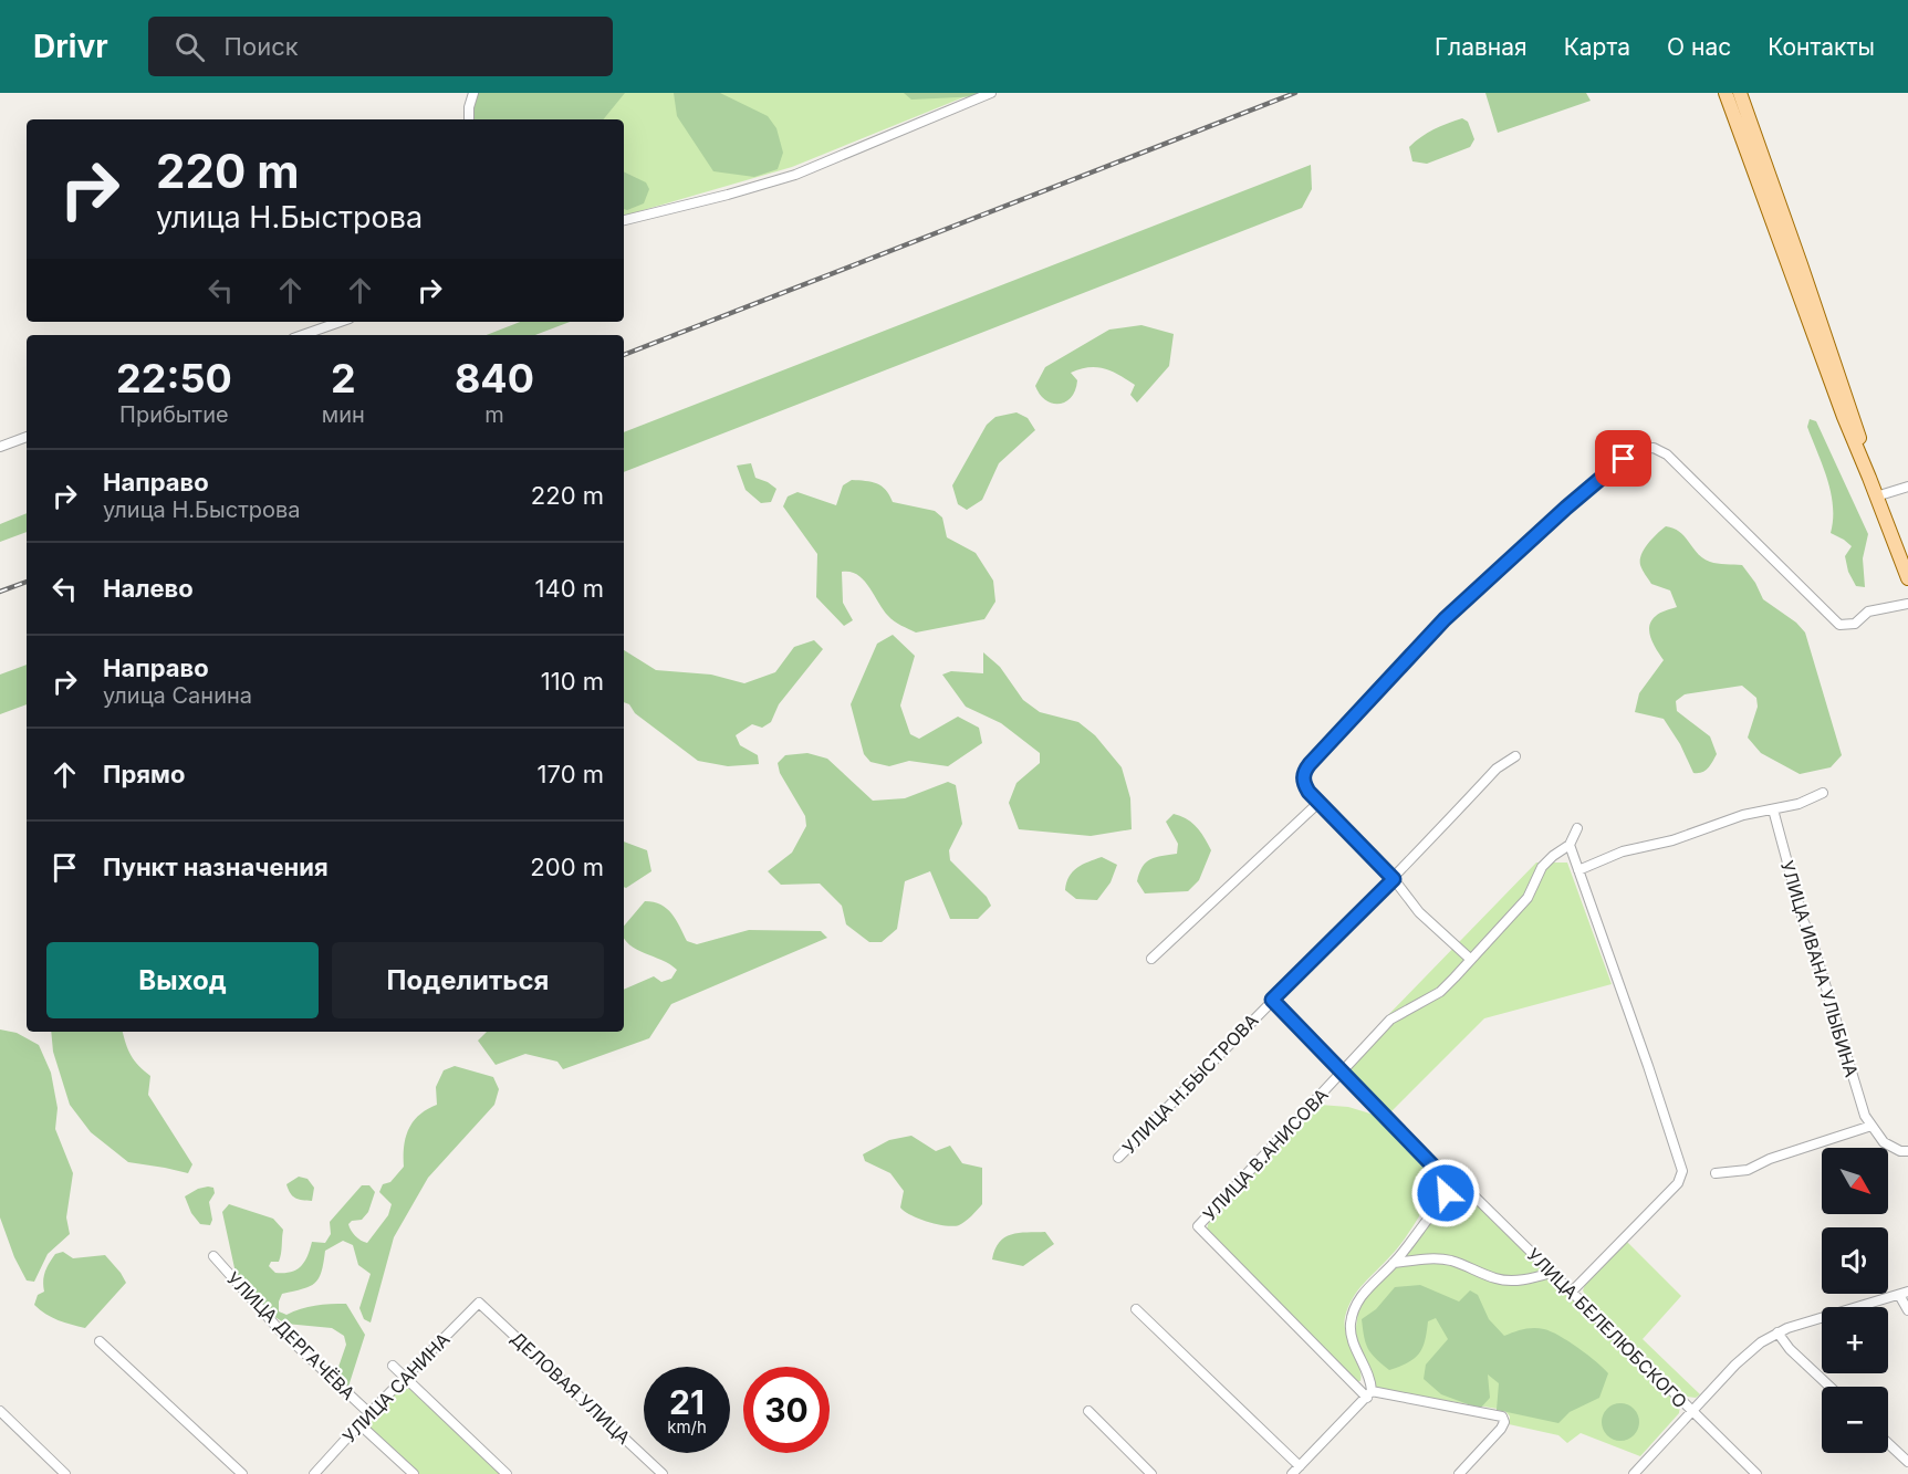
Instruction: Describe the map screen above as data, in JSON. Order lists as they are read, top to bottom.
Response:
{
  "streets": {
    "street": [
      "УЛИЦА ИВАНА УЛЫБИНА",
      "УЛИЦА Н.БЫСТРОВА",
      "УЛИЦА В.АНИСОВА",
      "УЛИЦА БЕЛЕЛЮБСКОГО",
      "УЛИЦА ДЕРГАЧЁВА",
      "УЛИЦА САНИНА",
      "ДЕЛОВАЯ УЛИЦА"
    ]
  },
  "crossings": [
    ["УЛИЦА ДЕРГАЧЁВА", "УЛИЦА САНИНА"],
    ["УЛИЦА САНИНА", "ДЕЛОВАЯ УЛИЦА"]
  ],
  "north": "bottom right",
  "page": {
    "header": "Drivr",
    "search": "Поиск",
    "nav": [
      "Главная",
      "Карта",
      "О нас",
      "Контакты"
    ],
    "turn": ["220 m", "улица Н.Быстрова"],
    "eta": [
      "22:50",
      "Прибытие",
      "2",
      "мин",
      "840",
      "m"
    ],
    "list": [
      {
        "name": "Направо",
        "note": "улица Н.Быстрова",
        "value": "220 m"
      },
      {
        "name": "Налево",
        "value": "140 m"
      },
      {
        "name": "Направо",
        "note": "улица Санина",
        "value": "110 m"
      },
      {
        "name": "Прямо",
        "value": "170 m"
      },
      {
        "name": "Пункт назначения",
        "value": "200 m"
      }
    ],
    "buttons": ["Выход", "Поделиться"],
    "map_buttons": ["+", "−"],
    "speed": "21 km/h",
    "limit": "30"
  }
}
